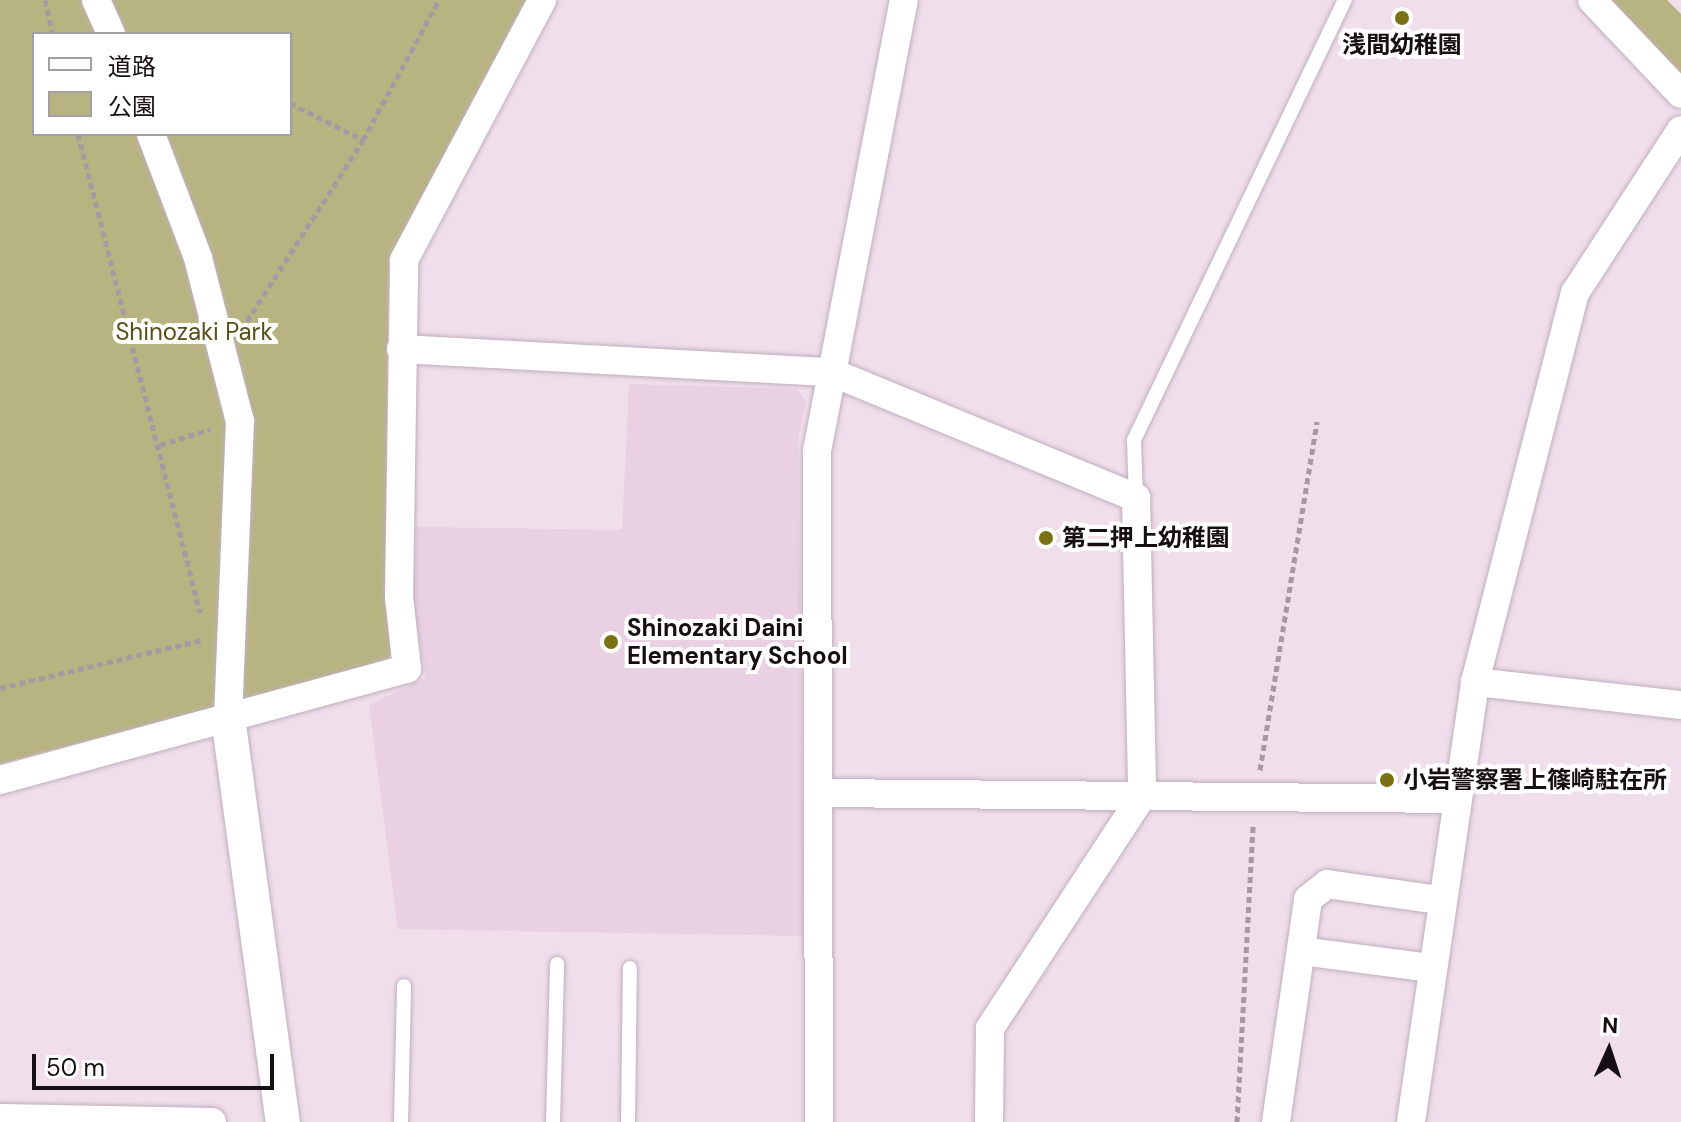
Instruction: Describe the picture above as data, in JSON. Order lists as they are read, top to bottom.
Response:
{
  "parks": ["Shinozaki Park"],
  "places": [
    "浅間幼稚園",
    "第二押上幼稚園",
    "Shinozaki Daini Elementary School",
    "小岩警察署上篠崎駐在所"
  ],
  "legend": ["道路", "公園"],
  "scale_bar": "50 m",
  "north": "top"
}
